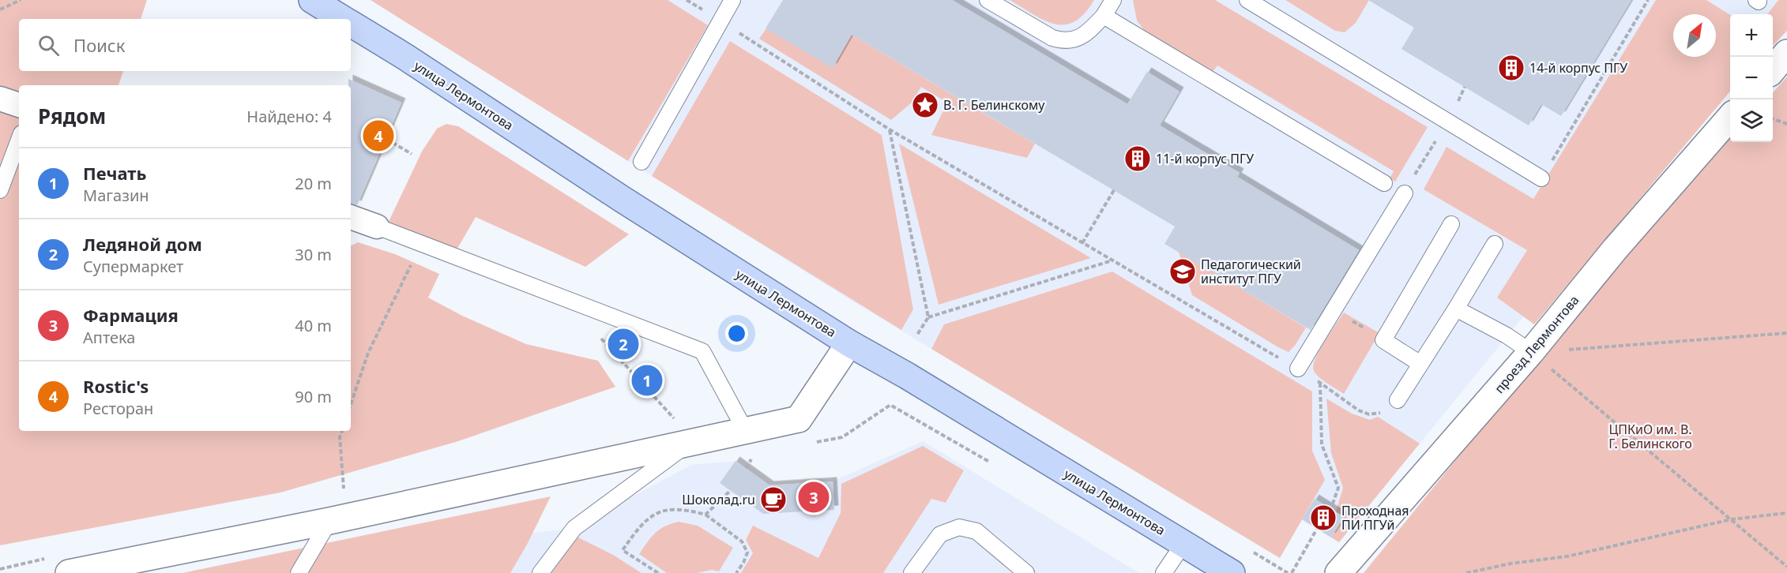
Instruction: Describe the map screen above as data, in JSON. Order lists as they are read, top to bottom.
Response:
{
  "streets": {
    "main road": ["улица Лермонтова"],
    "street": ["проезд Лермонтова"]
  },
  "parks": ["ЦПКиО им. В. Г. Белинского"],
  "places": {
    "building": ["14-й корпус ПГУ", "11-й корпус ПГУ", "Проходная ПИ ПГУй"],
    "place": ["В. Г. Белинскому"],
    "school or university": ["Педагогический институт ПГУ"],
    "cafe": ["Шоколад.ru"]
  },
  "north": "top right",
  "page": {
    "map_buttons": ["+", "−"],
    "search": "Поиск",
    "heading": ["Рядом", "Найдено: 4"],
    "pins": [
      "4",
      "2",
      "1",
      "3"
    ],
    "list": [
      {
        "mark": "1",
        "name": "Печать",
        "note": "Магазин",
        "value": "20 m"
      },
      {
        "mark": "2",
        "name": "Ледяной дом",
        "note": "Супермаркет",
        "value": "30 m"
      },
      {
        "mark": "3",
        "name": "Фармация",
        "note": "Аптека",
        "value": "40 m"
      },
      {
        "mark": "4",
        "name": "Rostic's",
        "note": "Ресторан",
        "value": "90 m"
      }
    ]
  }
}
